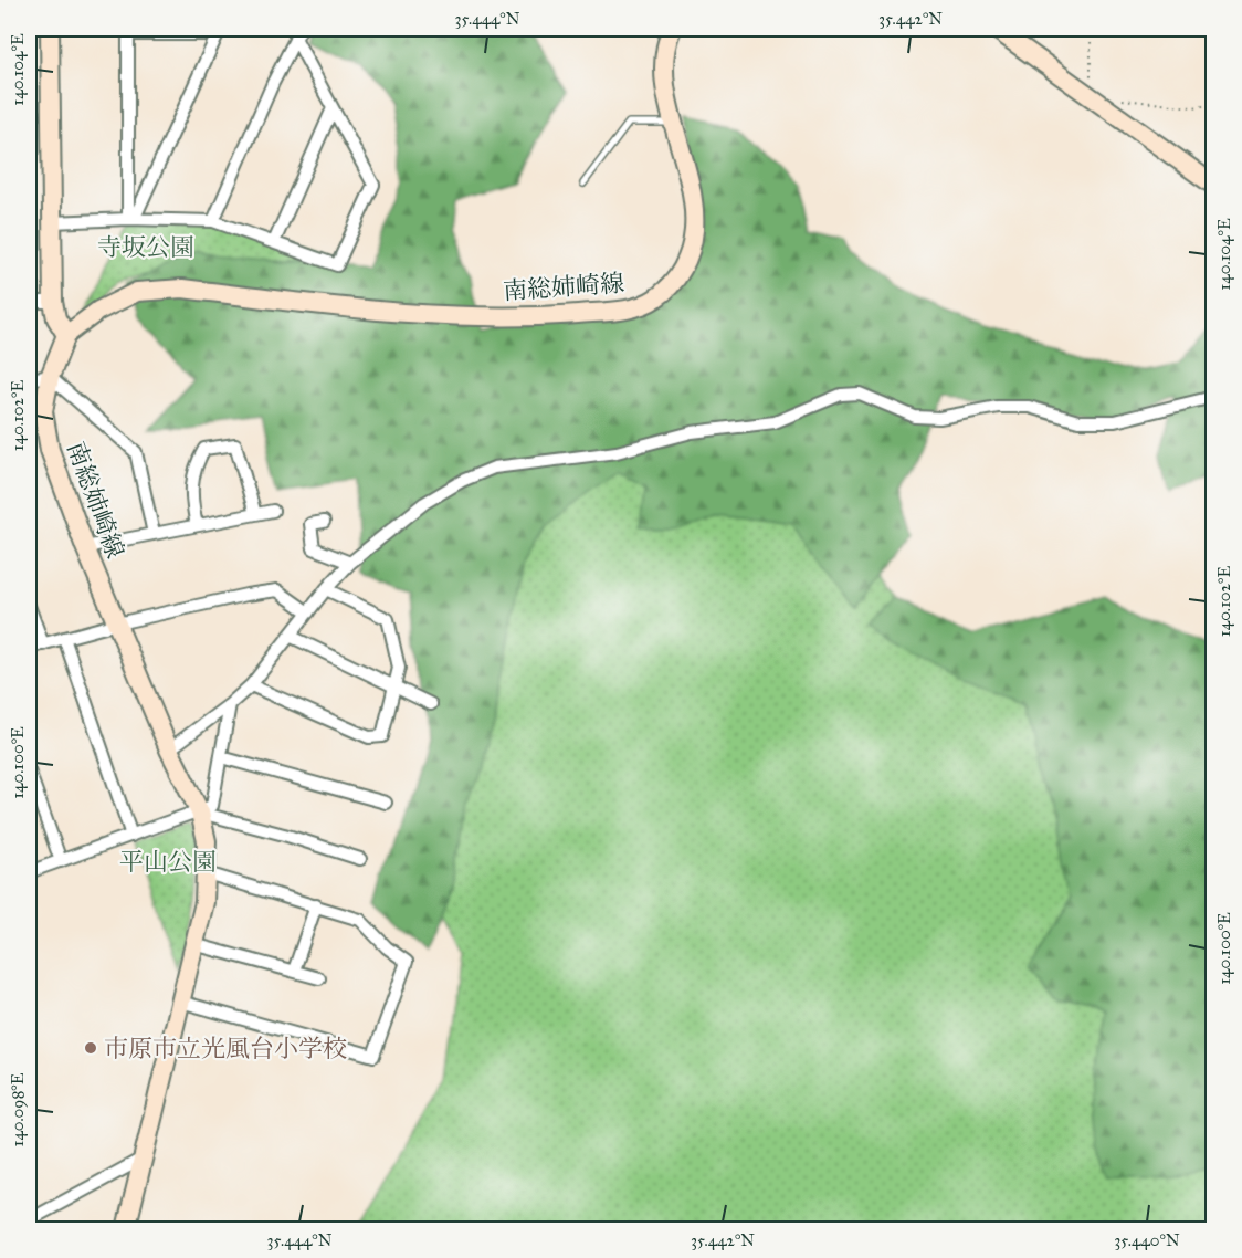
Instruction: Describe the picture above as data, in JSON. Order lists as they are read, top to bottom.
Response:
{
  "streets": {
    "main road": ["南総姉崎線"]
  },
  "parks": ["寺坂公園", "平山公園"],
  "places": ["市原市立光風台小学校"],
  "coordinates": [
    "35.444°N",
    "35.442°N",
    "140.104°E",
    "140.102°E",
    "140.100°E",
    "140.098°E",
    "35.440°N"
  ]
}
